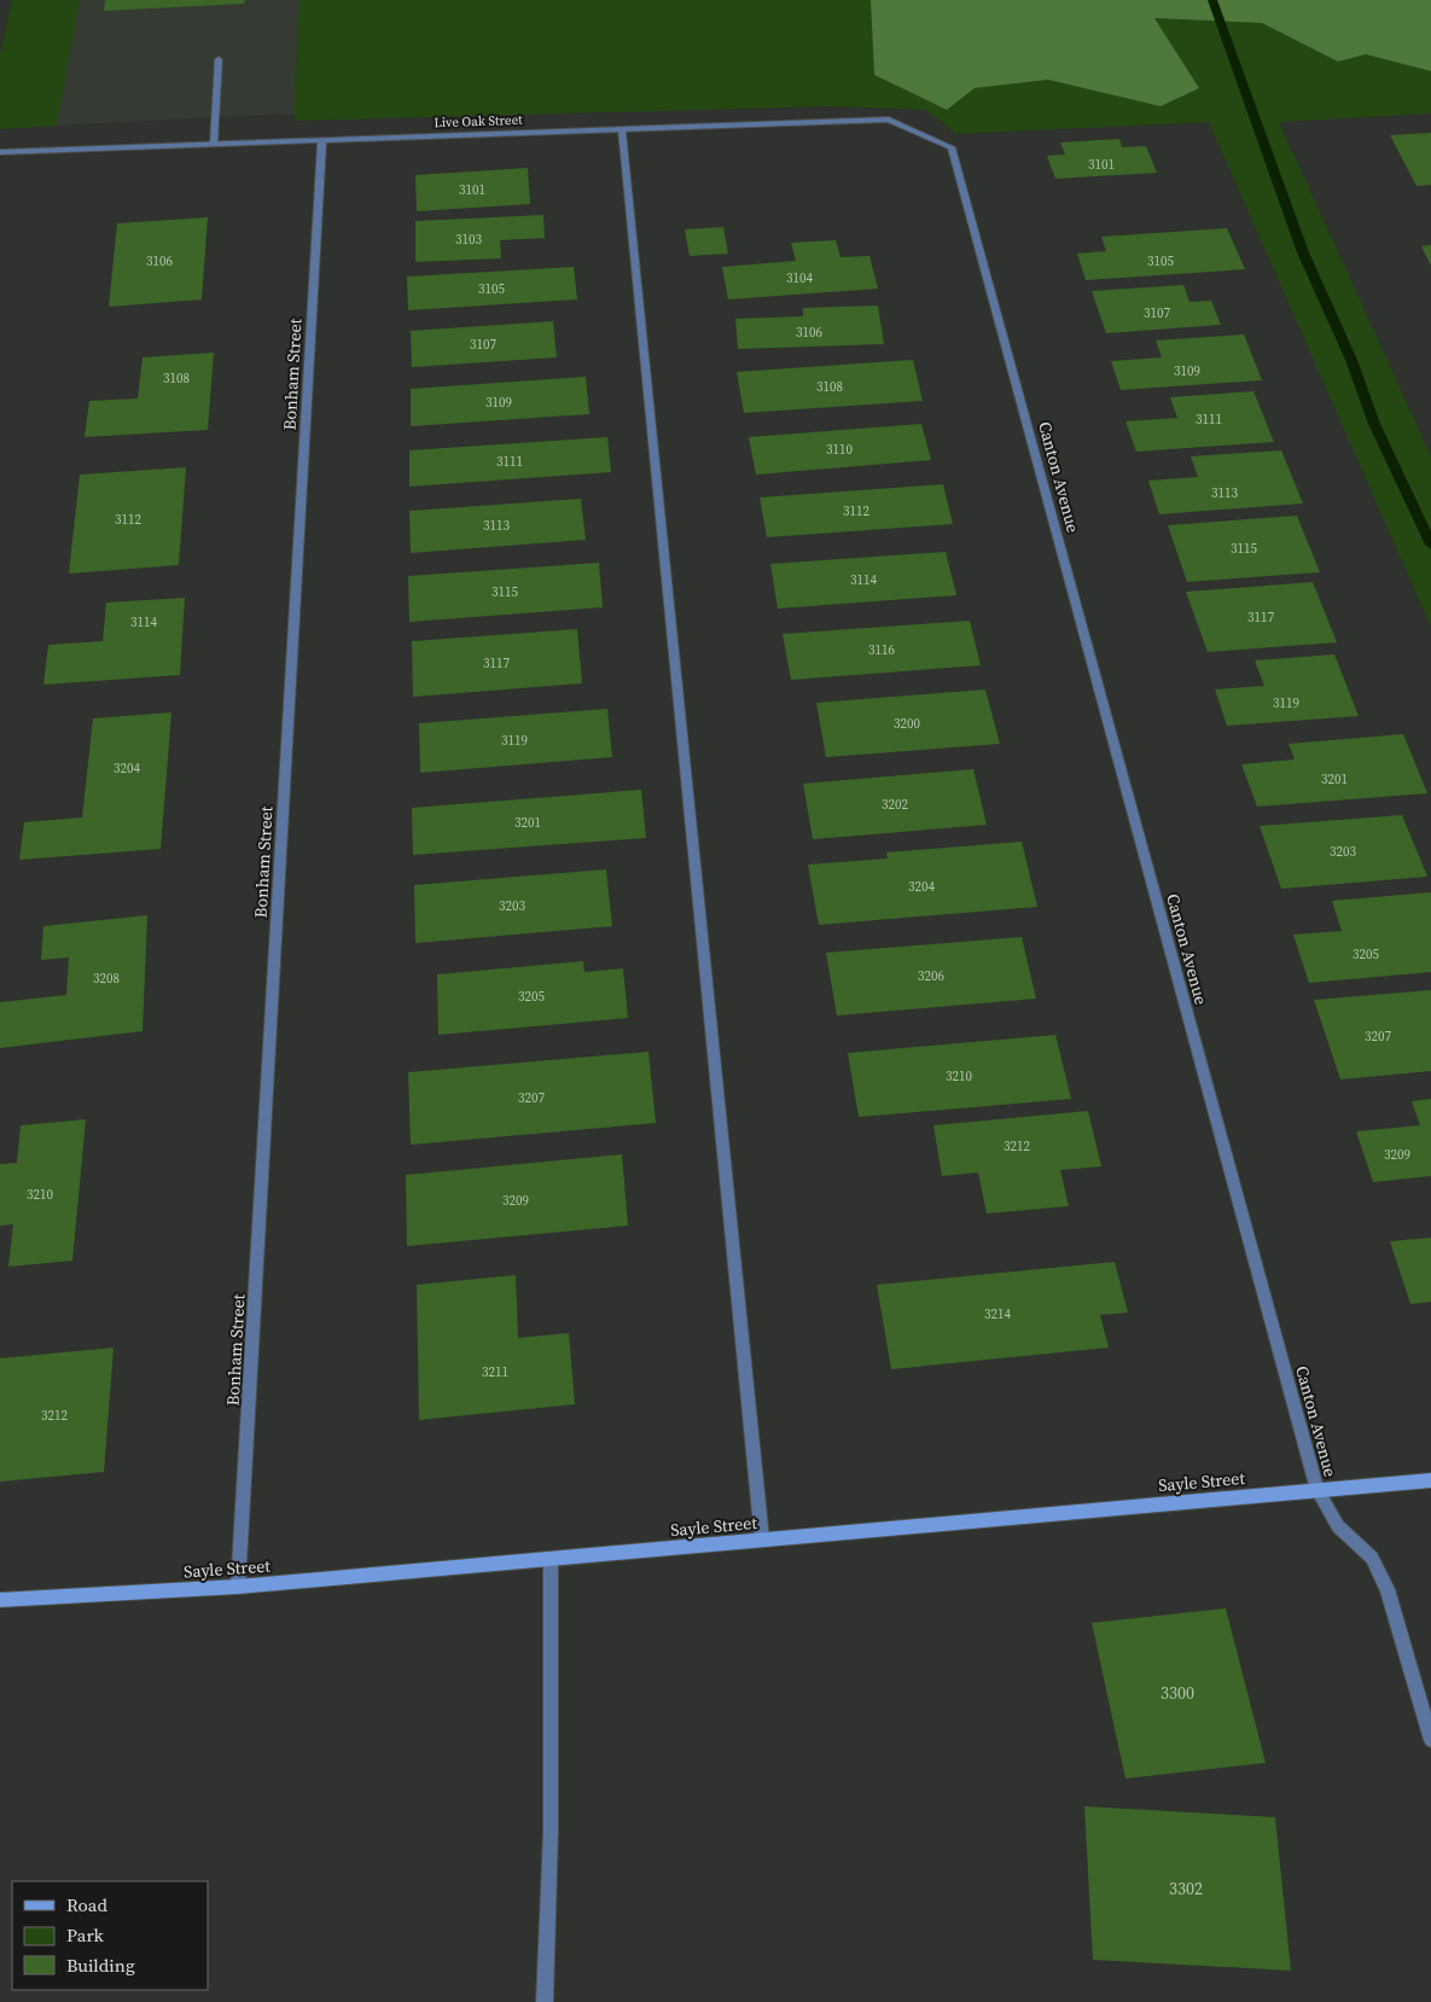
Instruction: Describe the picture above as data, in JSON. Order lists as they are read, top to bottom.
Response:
{
  "streets": {
    "street": [
      "Live Oak Street",
      "Bonham Street",
      "Canton Avenue",
      "Sayle Street"
    ]
  },
  "crossings": [
    ["Live Oak Street", "Bonham Street"],
    ["Live Oak Street", "Canton Avenue"],
    ["Bonham Street", "Sayle Street"],
    ["Canton Avenue", "Sayle Street"]
  ],
  "house_numbers": [
    "3101",
    "3101",
    "3103",
    "3106",
    "3105",
    "3104",
    "3105",
    "3107",
    "3106",
    "3107",
    "3109",
    "3108",
    "3108",
    "3109",
    "3111",
    "3110",
    "3111",
    "3113",
    "3112",
    "3112",
    "3113",
    "3115",
    "3114",
    "3115",
    "3117",
    "3114",
    "3116",
    "3117",
    "3119",
    "3200",
    "3119",
    "3204",
    "3201",
    "3202",
    "3201",
    "3203",
    "3204",
    "3203",
    "3205",
    "3206",
    "3208",
    "3205",
    "3207",
    "3210",
    "3207",
    "3212",
    "3209",
    "3210",
    "3209",
    "3214",
    "3211",
    "3212",
    "3300",
    "3302"
  ],
  "legend": ["Road", "Park", "Building"]
}
